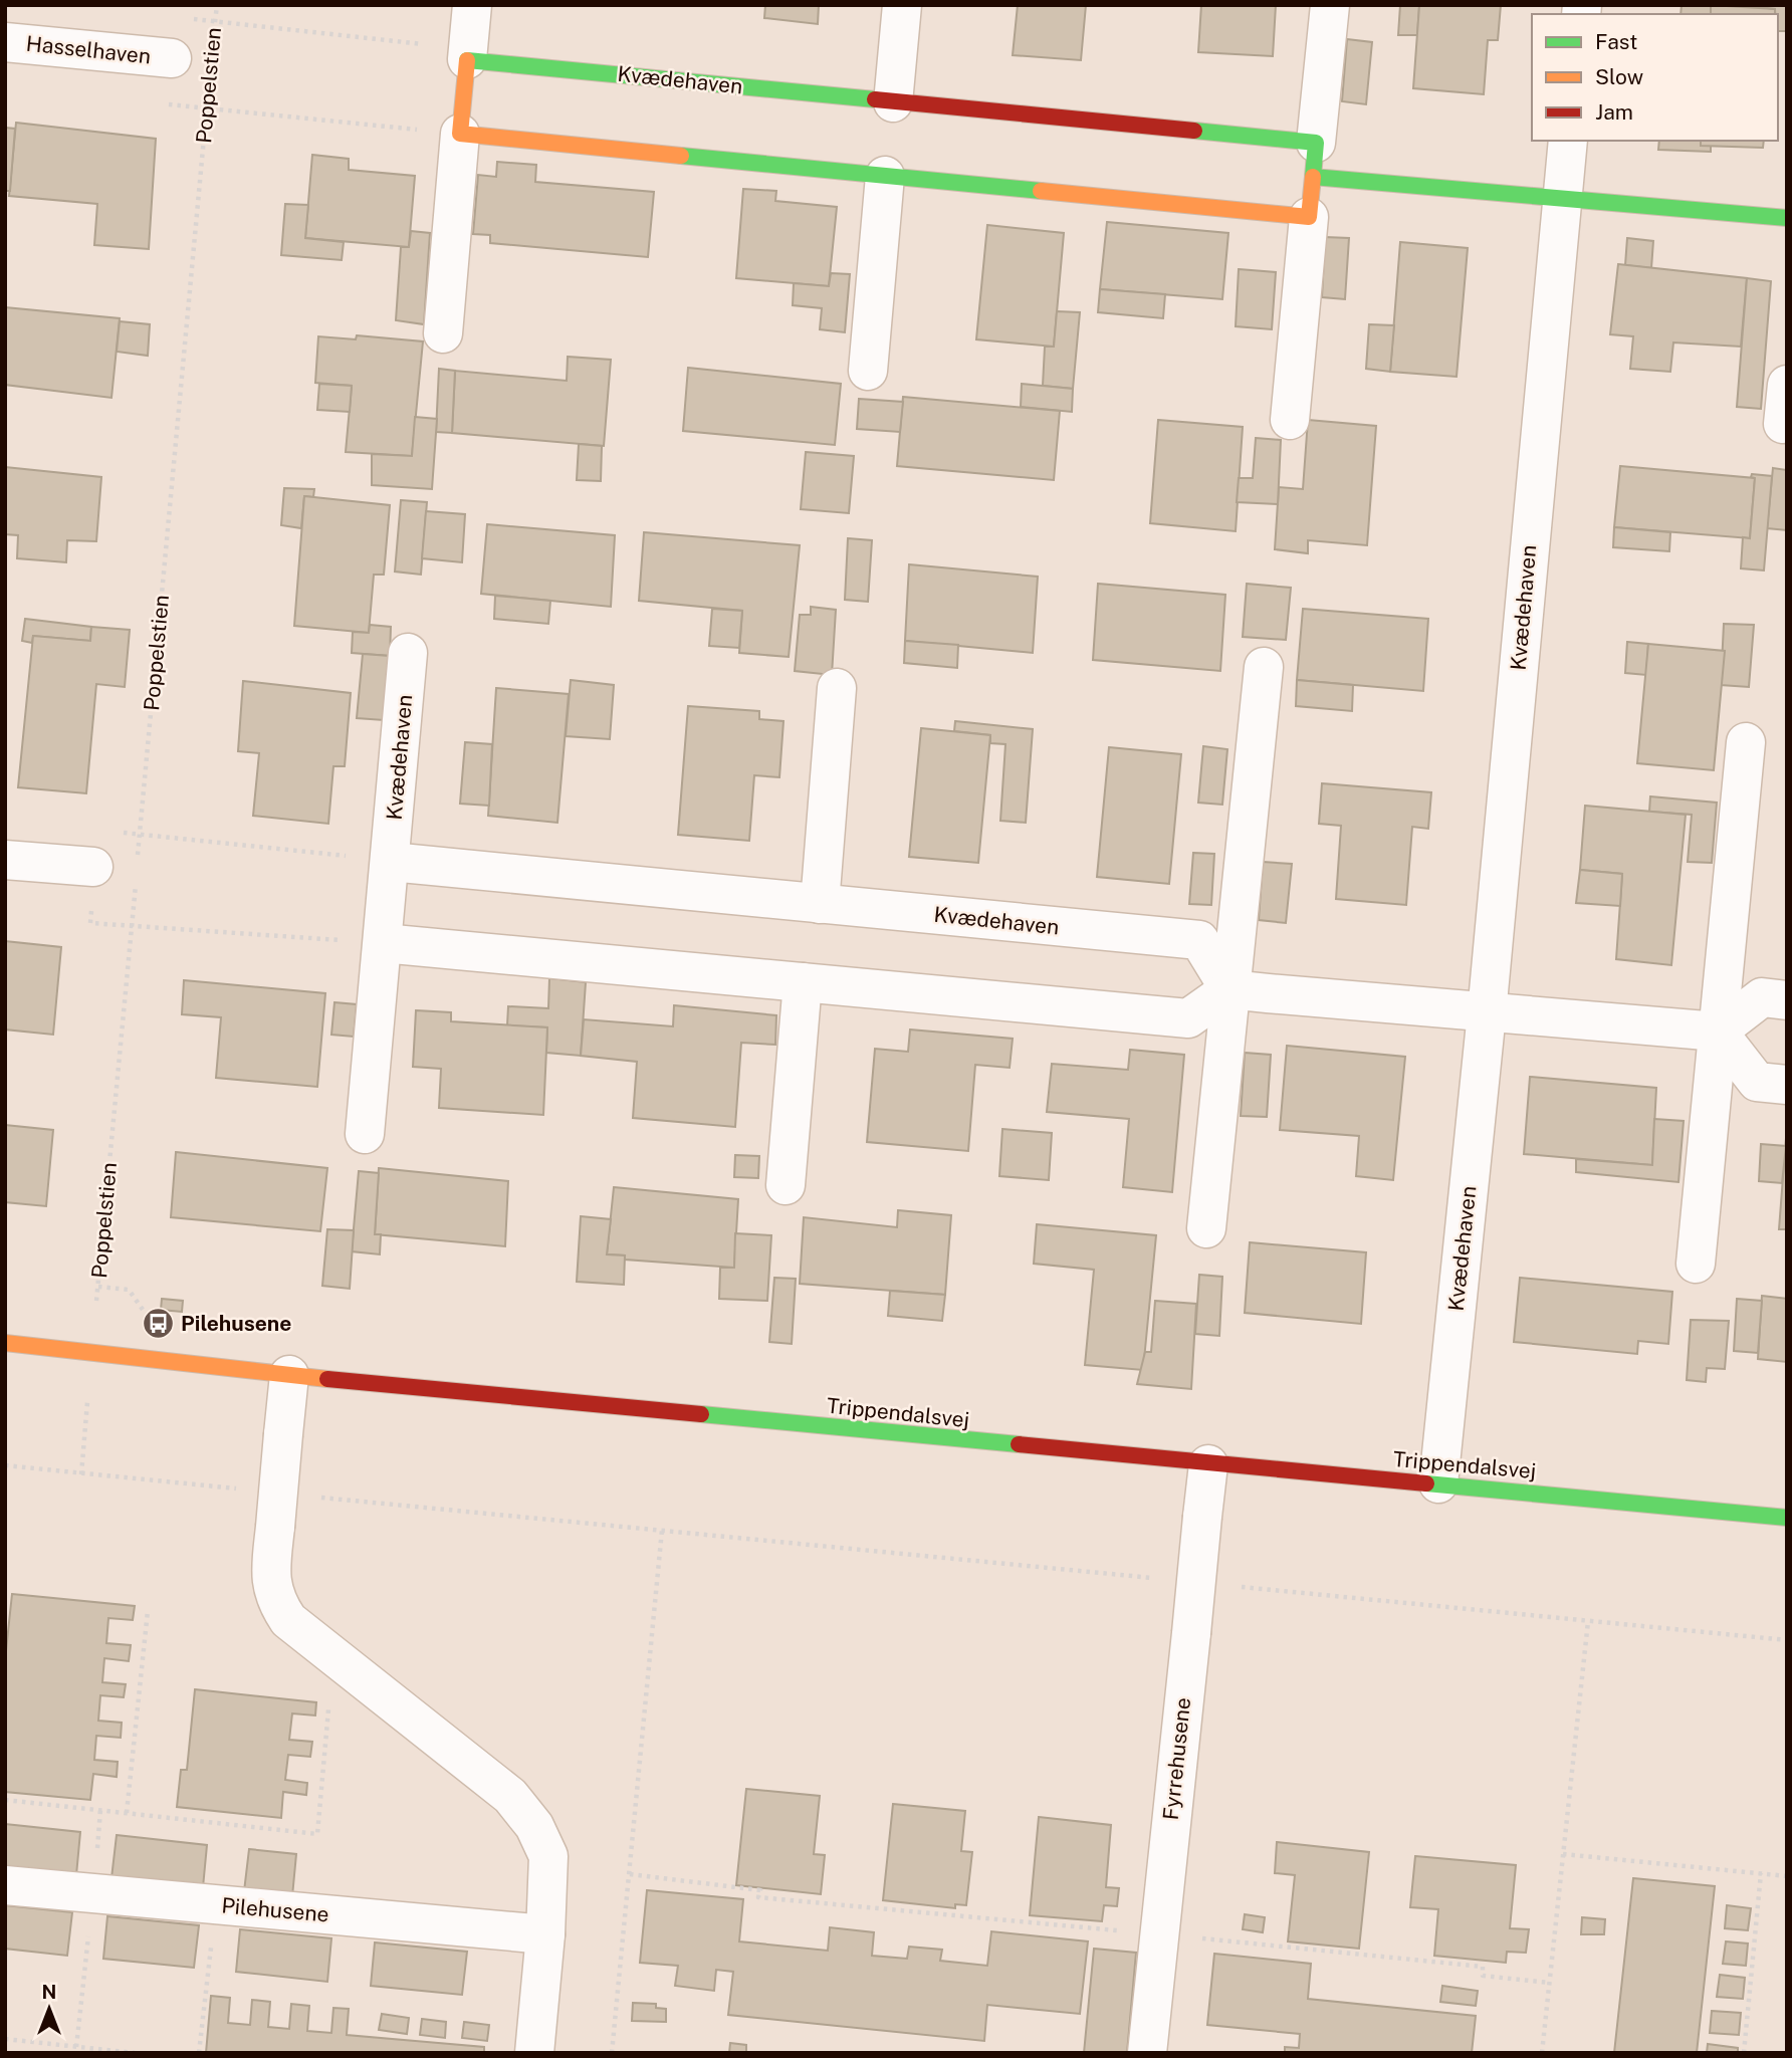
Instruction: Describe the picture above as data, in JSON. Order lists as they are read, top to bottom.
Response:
{
  "streets": {
    "street": [
      "Hasselhaven",
      "Kvædehaven",
      "Trippendalsvej",
      "Fyrrehusene",
      "Pilehusene"
    ],
    "path": ["Poppelstien"]
  },
  "crossings": [
    ["Kvædehaven", "Trippendalsvej"],
    ["Trippendalsvej", "Fyrrehusene"]
  ],
  "places": {
    "bus stop": ["Pilehusene"]
  },
  "legend": ["Fast", "Slow", "Jam"],
  "north": "top"
}
